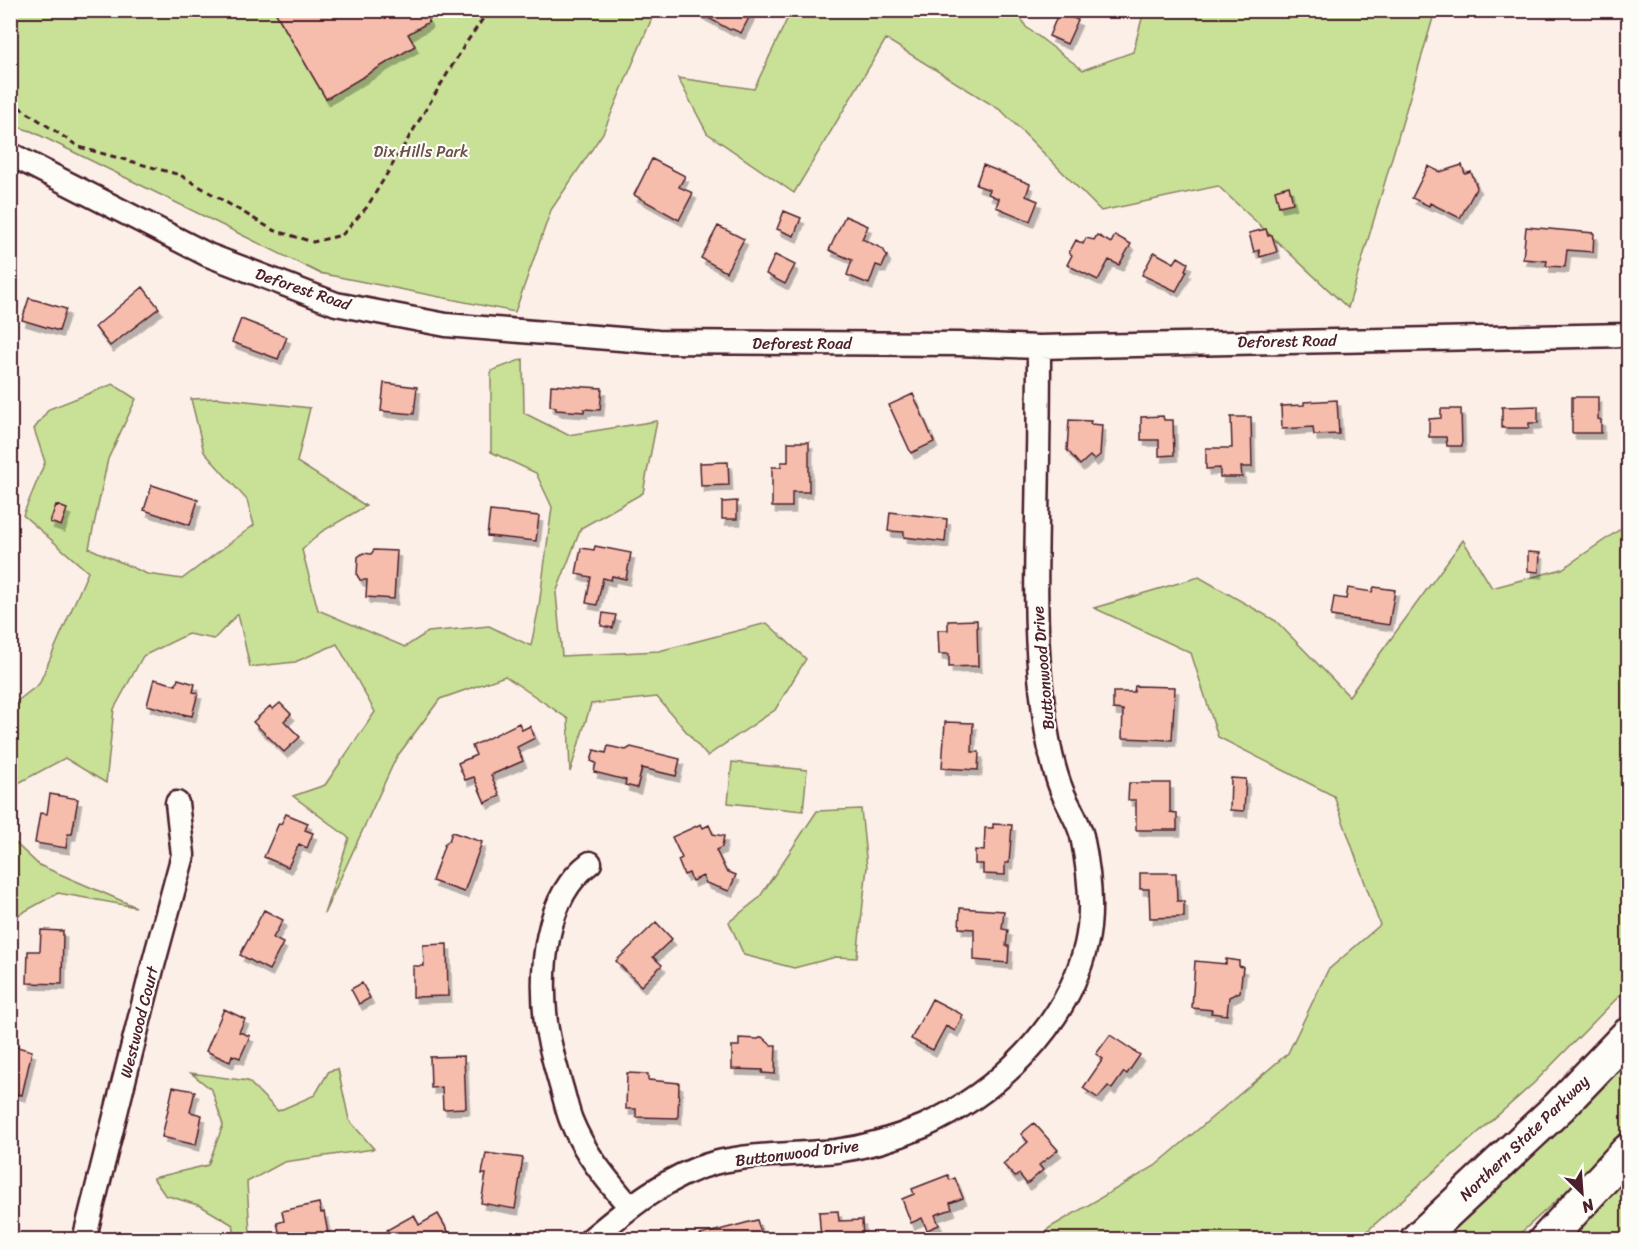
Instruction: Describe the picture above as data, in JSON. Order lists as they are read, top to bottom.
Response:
{
  "streets": {
    "highway": ["Northern State Parkway"],
    "street": ["Deforest Road", "Buttonwood Drive", "Westwood Court"]
  },
  "crossings": [
    ["Deforest Road", "Buttonwood Drive"]
  ],
  "parks": ["Dix Hills Park"],
  "north": "bottom right"
}
